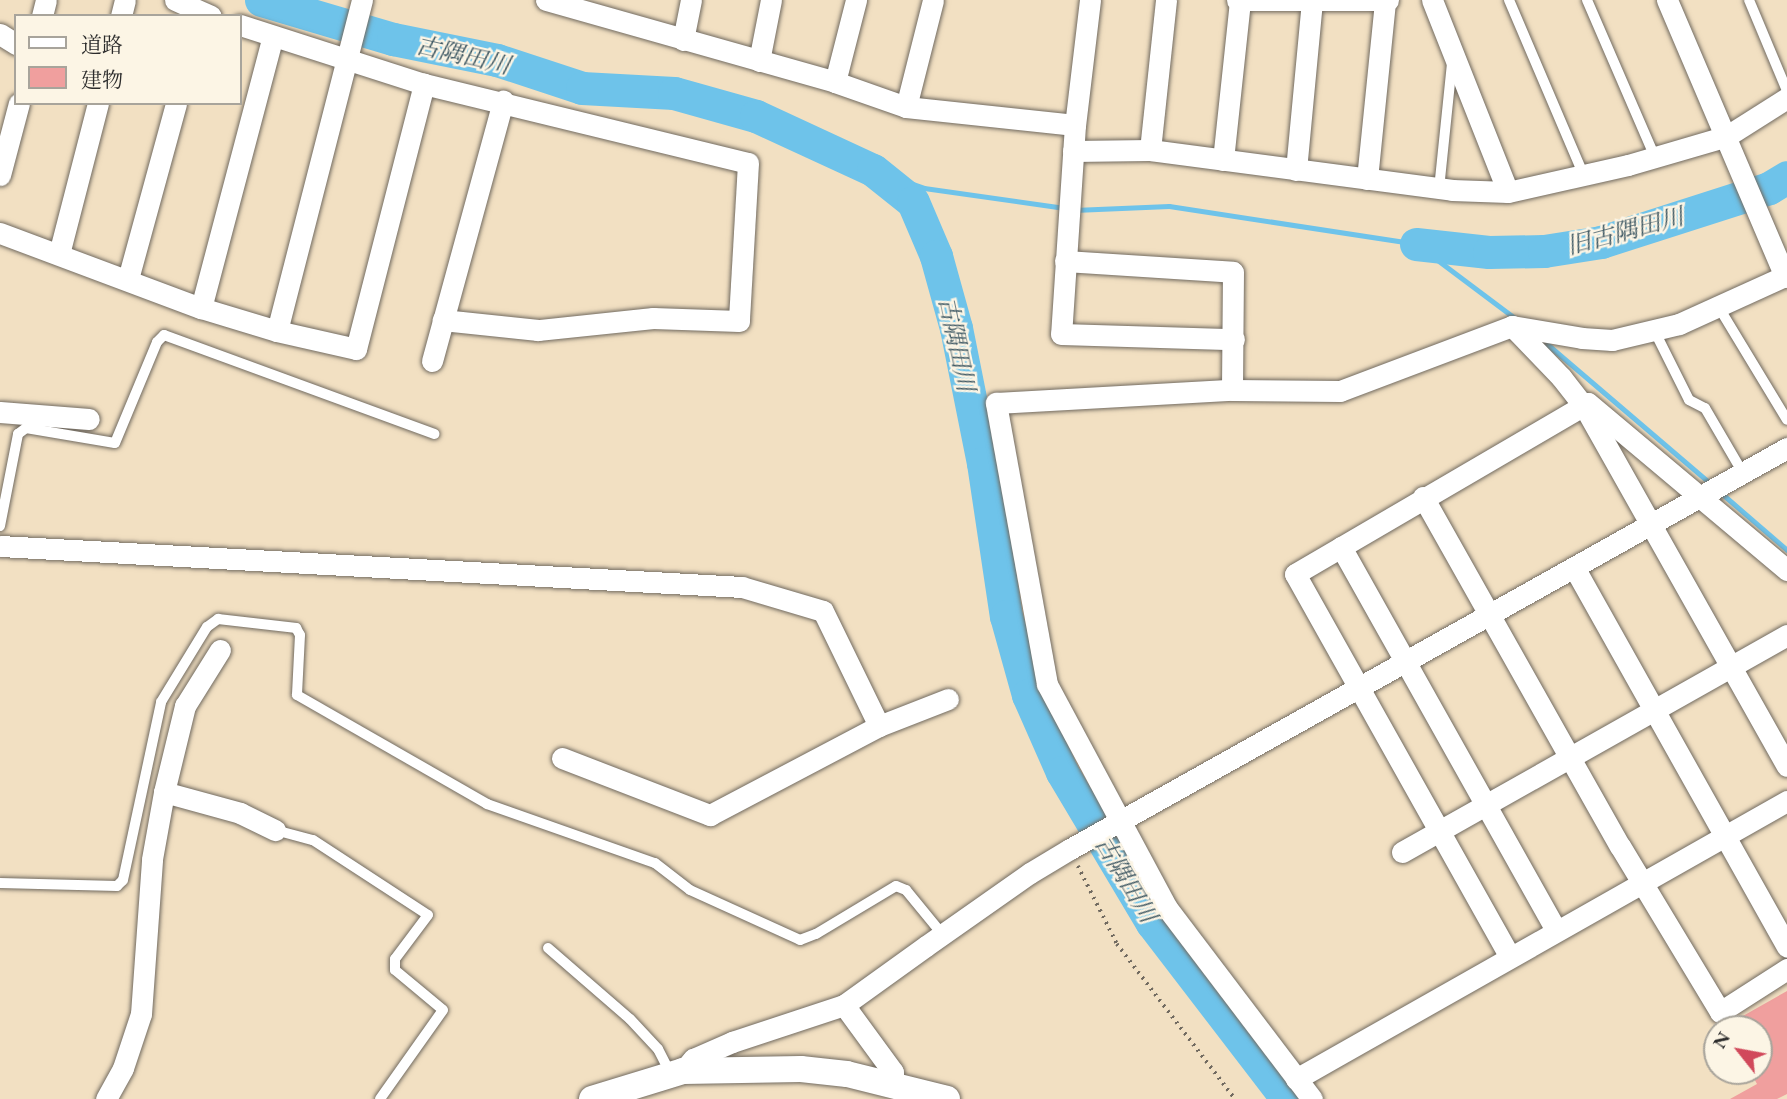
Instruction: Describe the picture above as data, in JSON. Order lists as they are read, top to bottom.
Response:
{
  "water": ["古隅田川", "旧古隅田川"],
  "legend": ["道路", "建物"],
  "north": "top left"
}
